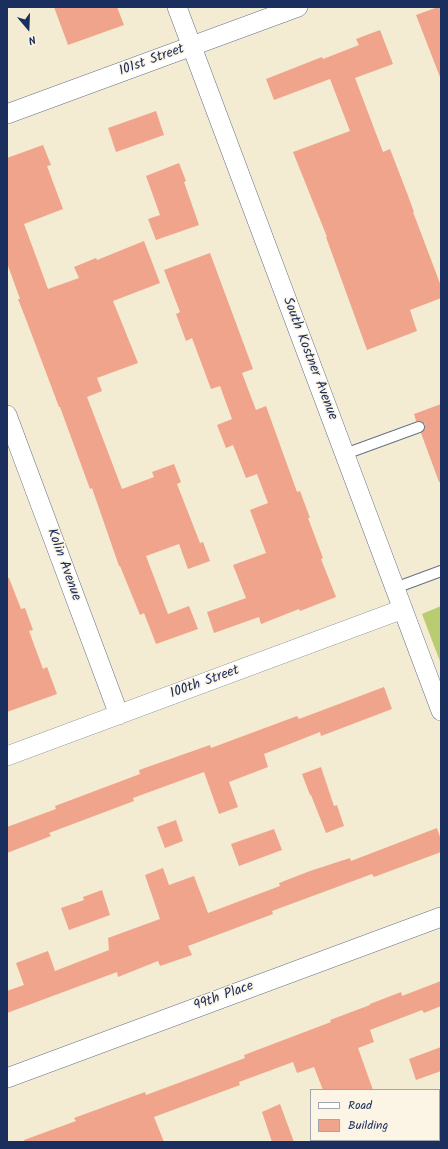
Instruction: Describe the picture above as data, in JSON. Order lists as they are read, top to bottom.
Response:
{
  "streets": {
    "street": [
      "101st Street",
      "South Kostner Avenue",
      "Kolin Avenue",
      "100th Street",
      "99th Place"
    ]
  },
  "crossings": [
    ["101st Street", "South Kostner Avenue"],
    ["South Kostner Avenue", "100th Street"],
    ["Kolin Avenue", "100th Street"]
  ],
  "legend": ["Road", "Building"],
  "north": "bottom"
}
